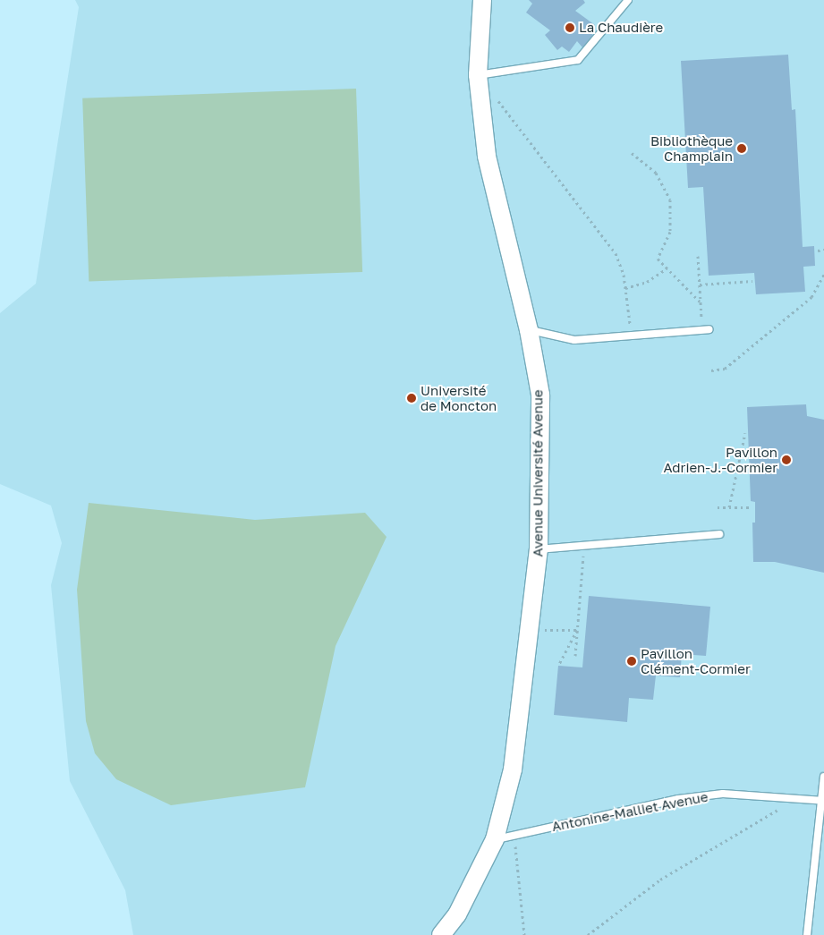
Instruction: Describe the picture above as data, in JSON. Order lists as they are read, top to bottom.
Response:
{
  "streets": {
    "street": ["Avenue Université Avenue"],
    "lane": ["Antonine-Malliet Avenue"]
  },
  "crossings": [
    ["Avenue Université Avenue", "Antonine-Malliet Avenue"]
  ],
  "places": [
    "La Chaudière",
    "Bibliothèque Champlain",
    "Université de Moncton",
    "Pavillon Adrien-J.-Cormier",
    "Pavillon Clément-Cormier"
  ]
}
